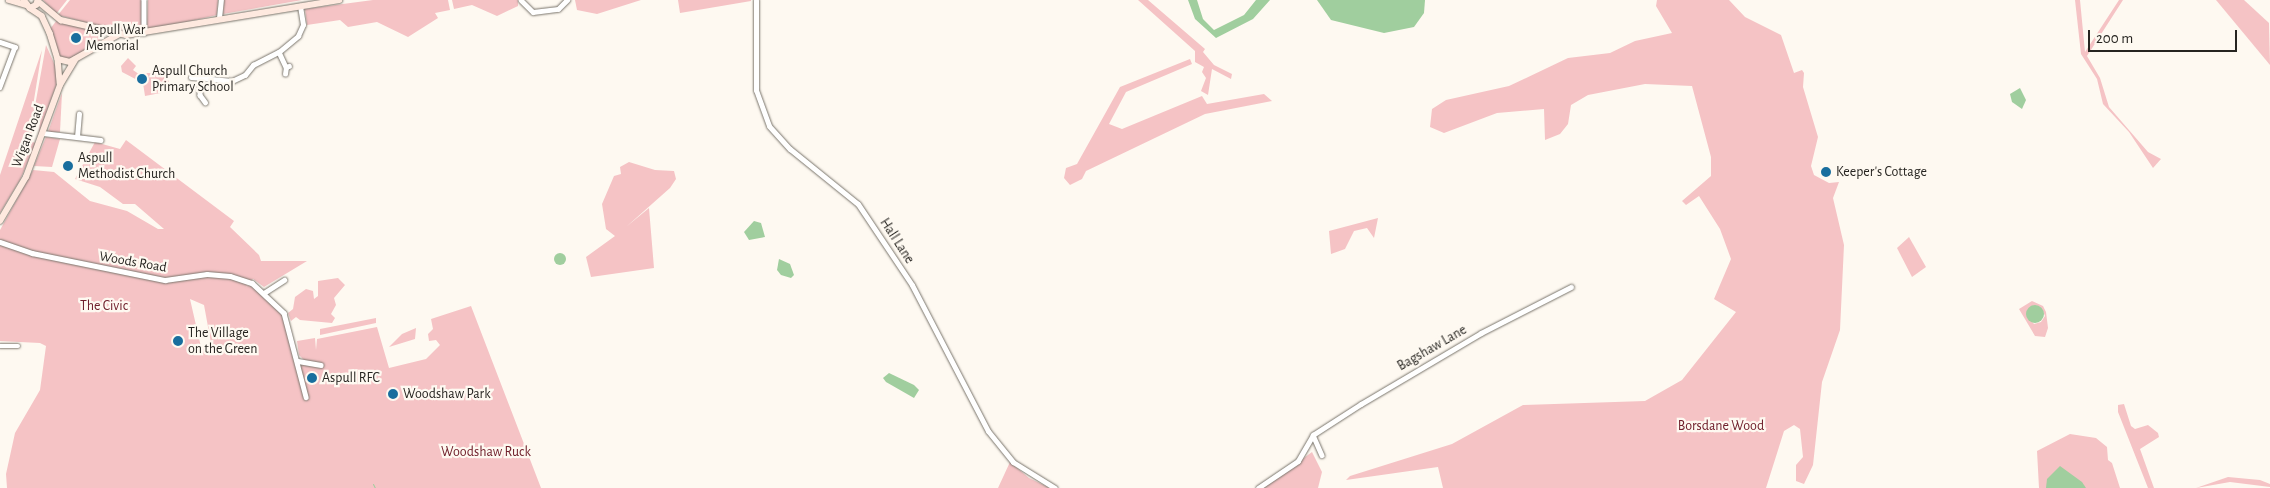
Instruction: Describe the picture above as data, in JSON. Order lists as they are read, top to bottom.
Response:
{
  "streets": {
    "main road": ["Wigan Road"],
    "street": ["Hall Lane", "Woods Road", "Bagshaw Lane"]
  },
  "parks": ["The Civic", "Borsdane Wood", "Woodshaw Ruck"],
  "places": [
    "Aspull War Memorial",
    "Aspull Church Primary School",
    "Aspull Methodist Church",
    "Keeper's Cottage",
    "The Village on the Green",
    "Aspull RFC",
    "Woodshaw Park"
  ],
  "scale_bar": "200 m"
}
